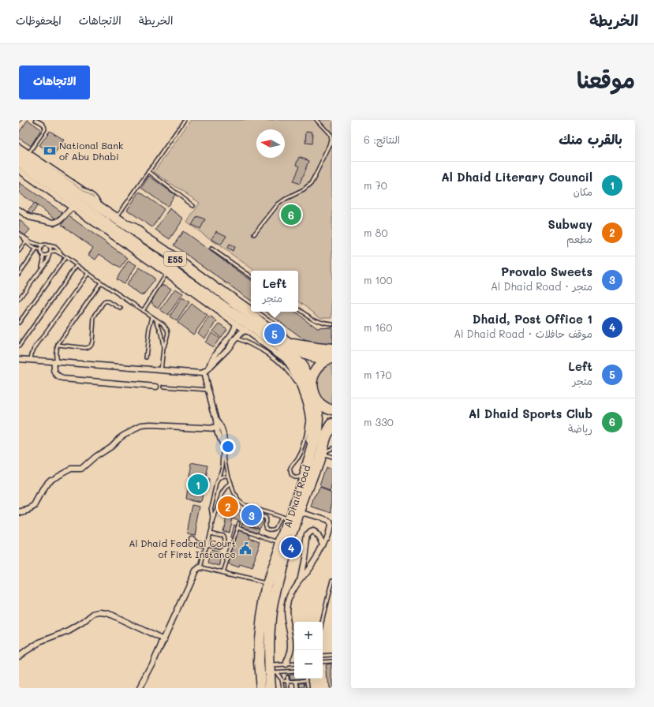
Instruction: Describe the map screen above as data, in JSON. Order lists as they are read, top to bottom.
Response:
{
  "streets": {
    "highway": ["E55", "Al Dhaid Road"]
  },
  "crossings": [
    ["E55", "Al Dhaid Road"]
  ],
  "places": {
    "bank": ["National Bank of Abu Dhabi"],
    "public building": ["Al Dhaid Federal Court of First Instance"]
  },
  "north": "left",
  "page": {
    "header": "الخريطة",
    "nav": ["الخريطة", "الاتجاهات", "المحفوظات"],
    "title": "موقعنا",
    "buttons": "الاتجاهات",
    "heading": ["بالقرب منك", "النتائج: 6"],
    "list": [
      {
        "mark": "1",
        "name": "Al Dhaid Literary Council",
        "note": "مكان",
        "value": "70 m"
      },
      {
        "mark": "2",
        "name": "Subway",
        "note": "مطعم",
        "value": "80 m"
      },
      {
        "mark": "3",
        "name": "Provalo Sweets",
        "note": "متجر · Al Dhaid Road",
        "value": "100 m"
      },
      {
        "mark": "4",
        "name": "Dhaid, Post Office 1",
        "note": "موقف حافلات · Al Dhaid Road",
        "value": "160 m"
      },
      {
        "mark": "5",
        "name": "Left",
        "note": "متجر",
        "value": "170 m"
      },
      {
        "mark": "6",
        "name": "Al Dhaid Sports Club",
        "note": "رياضة",
        "value": "330 m"
      }
    ],
    "pins": [
      "6",
      "5",
      "1",
      "2",
      "3",
      "4"
    ],
    "popup": ["Left", "متجر"],
    "map_buttons": ["+", "−"]
  }
}
